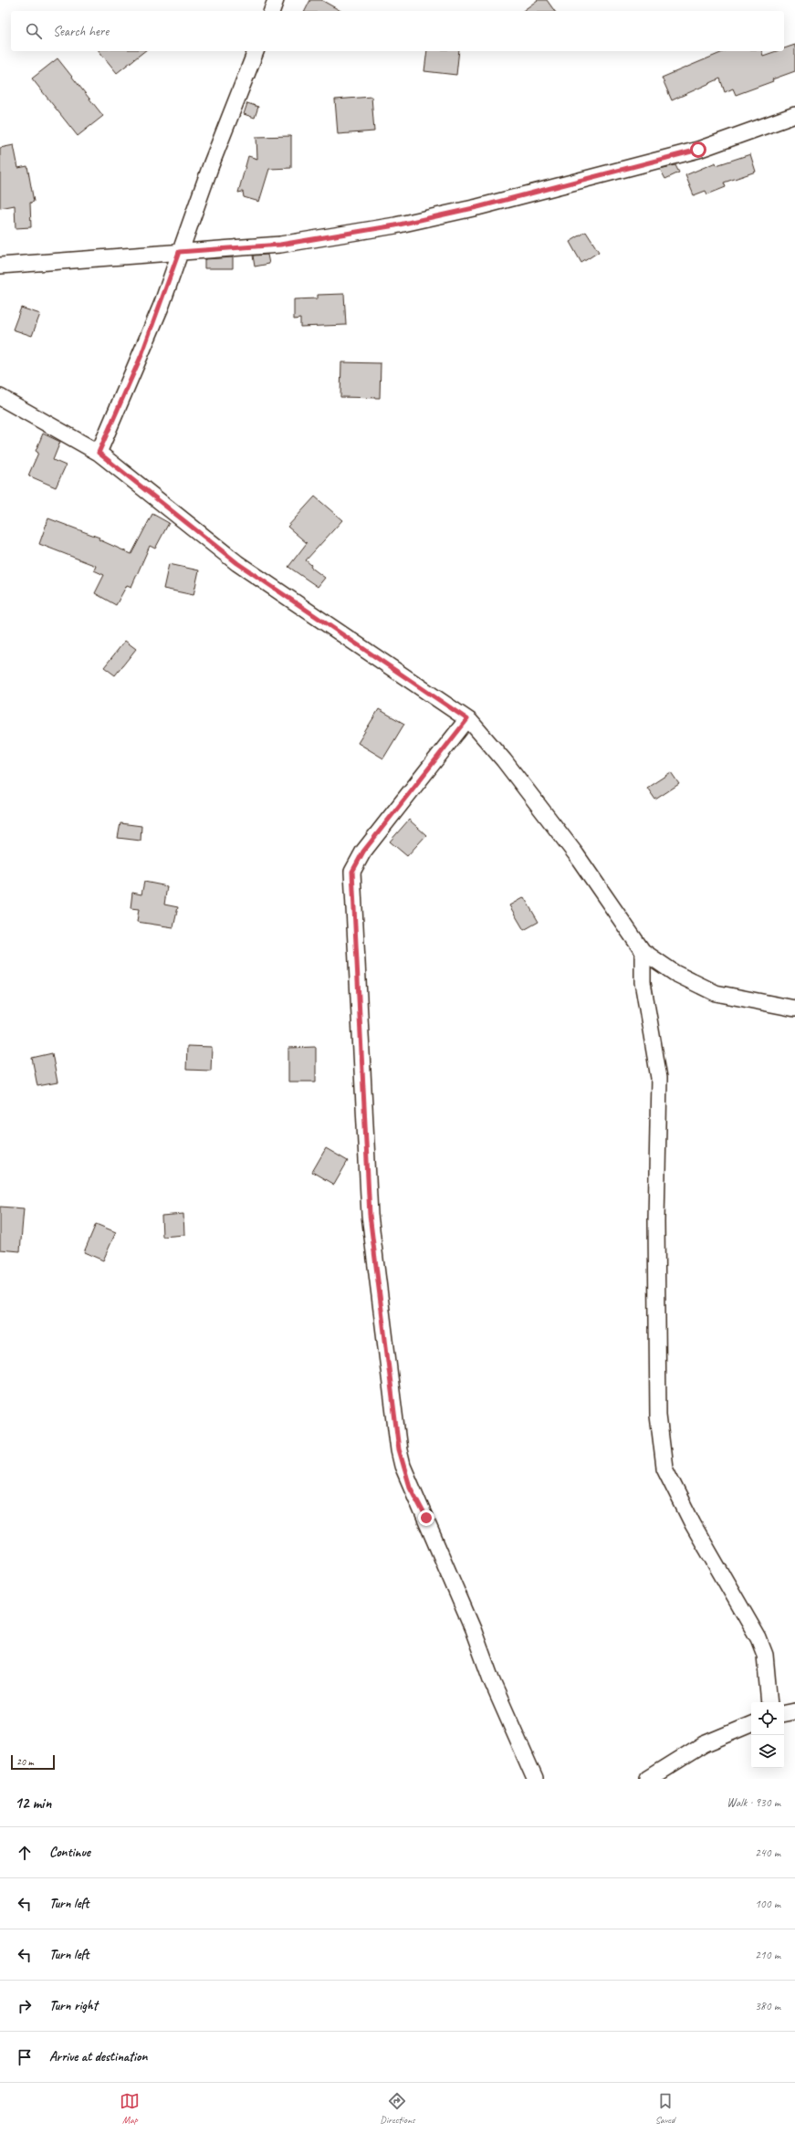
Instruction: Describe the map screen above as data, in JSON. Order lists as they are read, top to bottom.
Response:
{
  "scale_bar": "20 m",
  "page": {
    "search": "Search here",
    "scale": "20 m",
    "heading": ["12 min", "Walk · 930 m"],
    "list": [
      ["Continue", "240 m"],
      ["Turn left", "100 m"],
      ["Turn left", "210 m"],
      ["Turn right", "380 m"],
      "Arrive at destination"
    ],
    "nav": ["Map", "Directions", "Saved"]
  }
}
